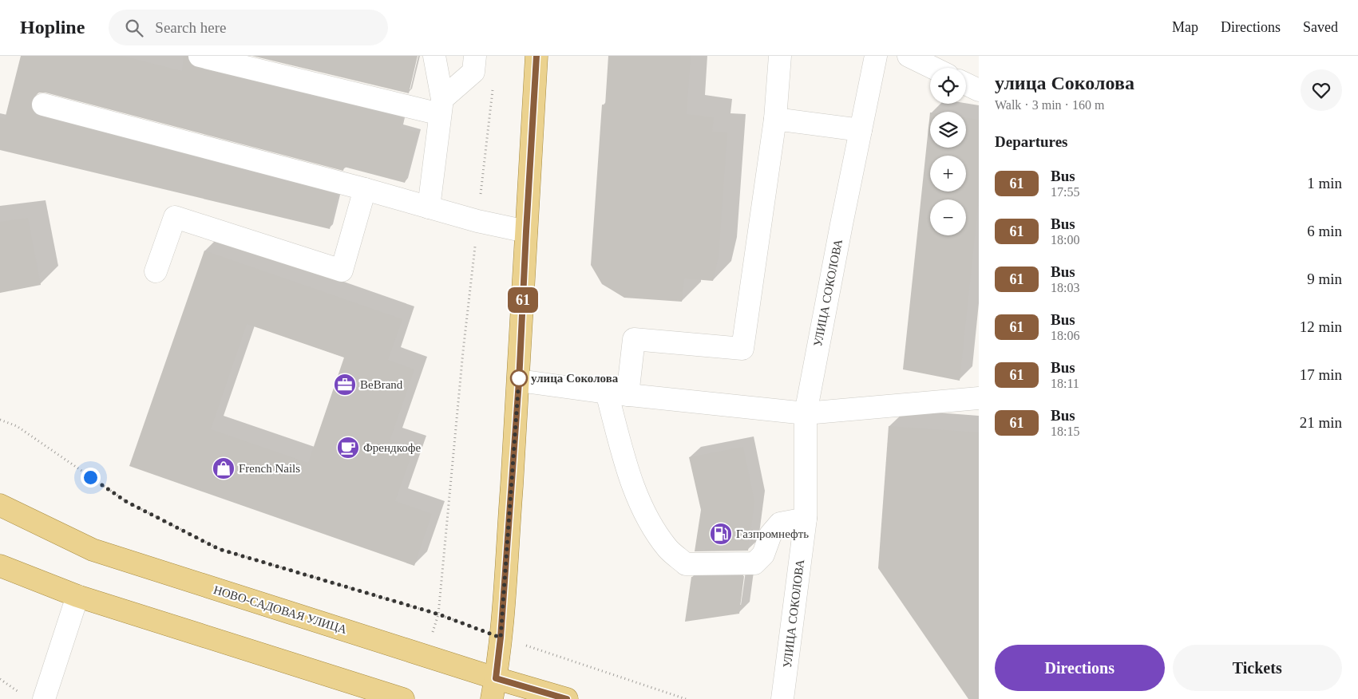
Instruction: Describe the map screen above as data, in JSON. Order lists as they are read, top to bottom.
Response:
{
  "streets": {
    "main road": ["НОВО-САДОВАЯ УЛИЦА"],
    "street": ["УЛИЦА СОКОЛОВА"]
  },
  "places": {
    "other": ["улица Соколова"],
    "office": ["BeBrand"],
    "cafe": ["Френдкофе"],
    "shop": ["French Nails"],
    "fuel station": ["Газпромнефть"]
  },
  "lines": ["bus line 61"],
  "page": {
    "header": "Hopline",
    "search": "Search here",
    "nav": ["Map", "Directions", "Saved"],
    "on_map": "61",
    "heading": [
      ["улица Соколова", "Walk · 3 min · 160 m"],
      "Departures"
    ],
    "map_buttons": ["+", "−"],
    "list": [
      {
        "mark": "61",
        "name": "Bus",
        "note": "17:55",
        "value": "1 min"
      },
      {
        "mark": "61",
        "name": "Bus",
        "note": "18:00",
        "value": "6 min"
      },
      {
        "mark": "61",
        "name": "Bus",
        "note": "18:03",
        "value": "9 min"
      },
      {
        "mark": "61",
        "name": "Bus",
        "note": "18:06",
        "value": "12 min"
      },
      {
        "mark": "61",
        "name": "Bus",
        "note": "18:11",
        "value": "17 min"
      },
      {
        "mark": "61",
        "name": "Bus",
        "note": "18:15",
        "value": "21 min"
      }
    ],
    "buttons": ["Directions", "Tickets"]
  }
}
